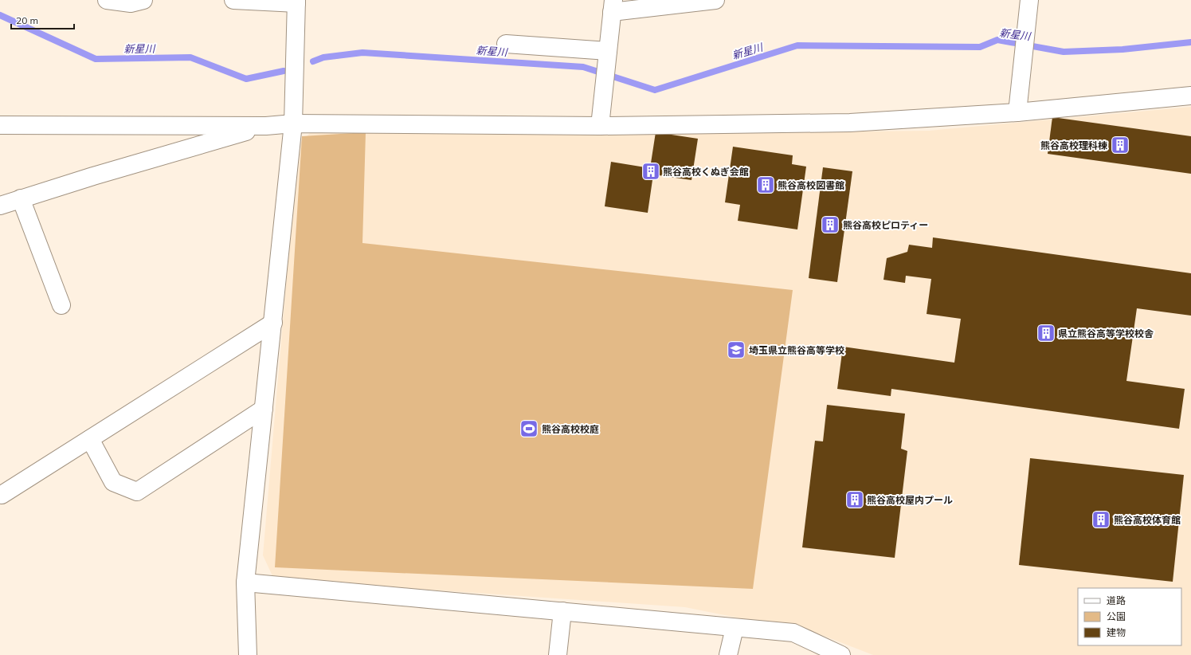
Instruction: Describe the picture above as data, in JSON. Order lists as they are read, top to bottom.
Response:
{
  "water": ["新星川"],
  "places": {
    "building": [
      "熊谷高校理科棟",
      "熊谷高校くぬぎ会館",
      "熊谷高校図書館",
      "熊谷高校ピロティー",
      "県立熊谷高等学校校舎",
      "熊谷高校屋内プール",
      "熊谷高校体育館"
    ],
    "school or university": ["埼玉県立熊谷高等学校"],
    "sports": ["熊谷高校校庭"]
  },
  "legend": ["道路", "公園", "建物"],
  "scale_bar": "20 m"
}
